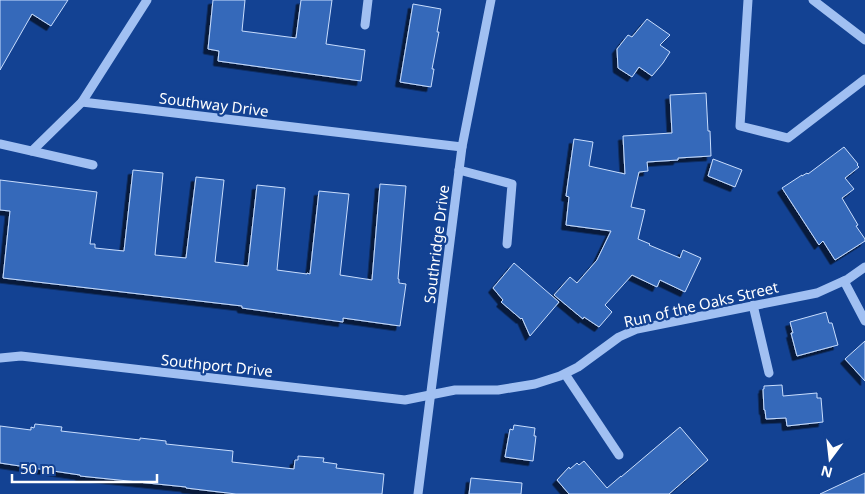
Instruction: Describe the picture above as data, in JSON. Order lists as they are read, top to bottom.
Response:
{
  "streets": {
    "street": [
      "Southway Drive",
      "Southridge Drive",
      "Run of the Oaks Street",
      "Southport Drive"
    ]
  },
  "crossings": [
    ["Southway Drive", "Southridge Drive"],
    ["Southridge Drive", "Run of the Oaks Street"],
    ["Southridge Drive", "Southport Drive"],
    ["Run of the Oaks Street", "Southport Drive"]
  ],
  "scale_bar": "50 m",
  "north": "bottom"
}
